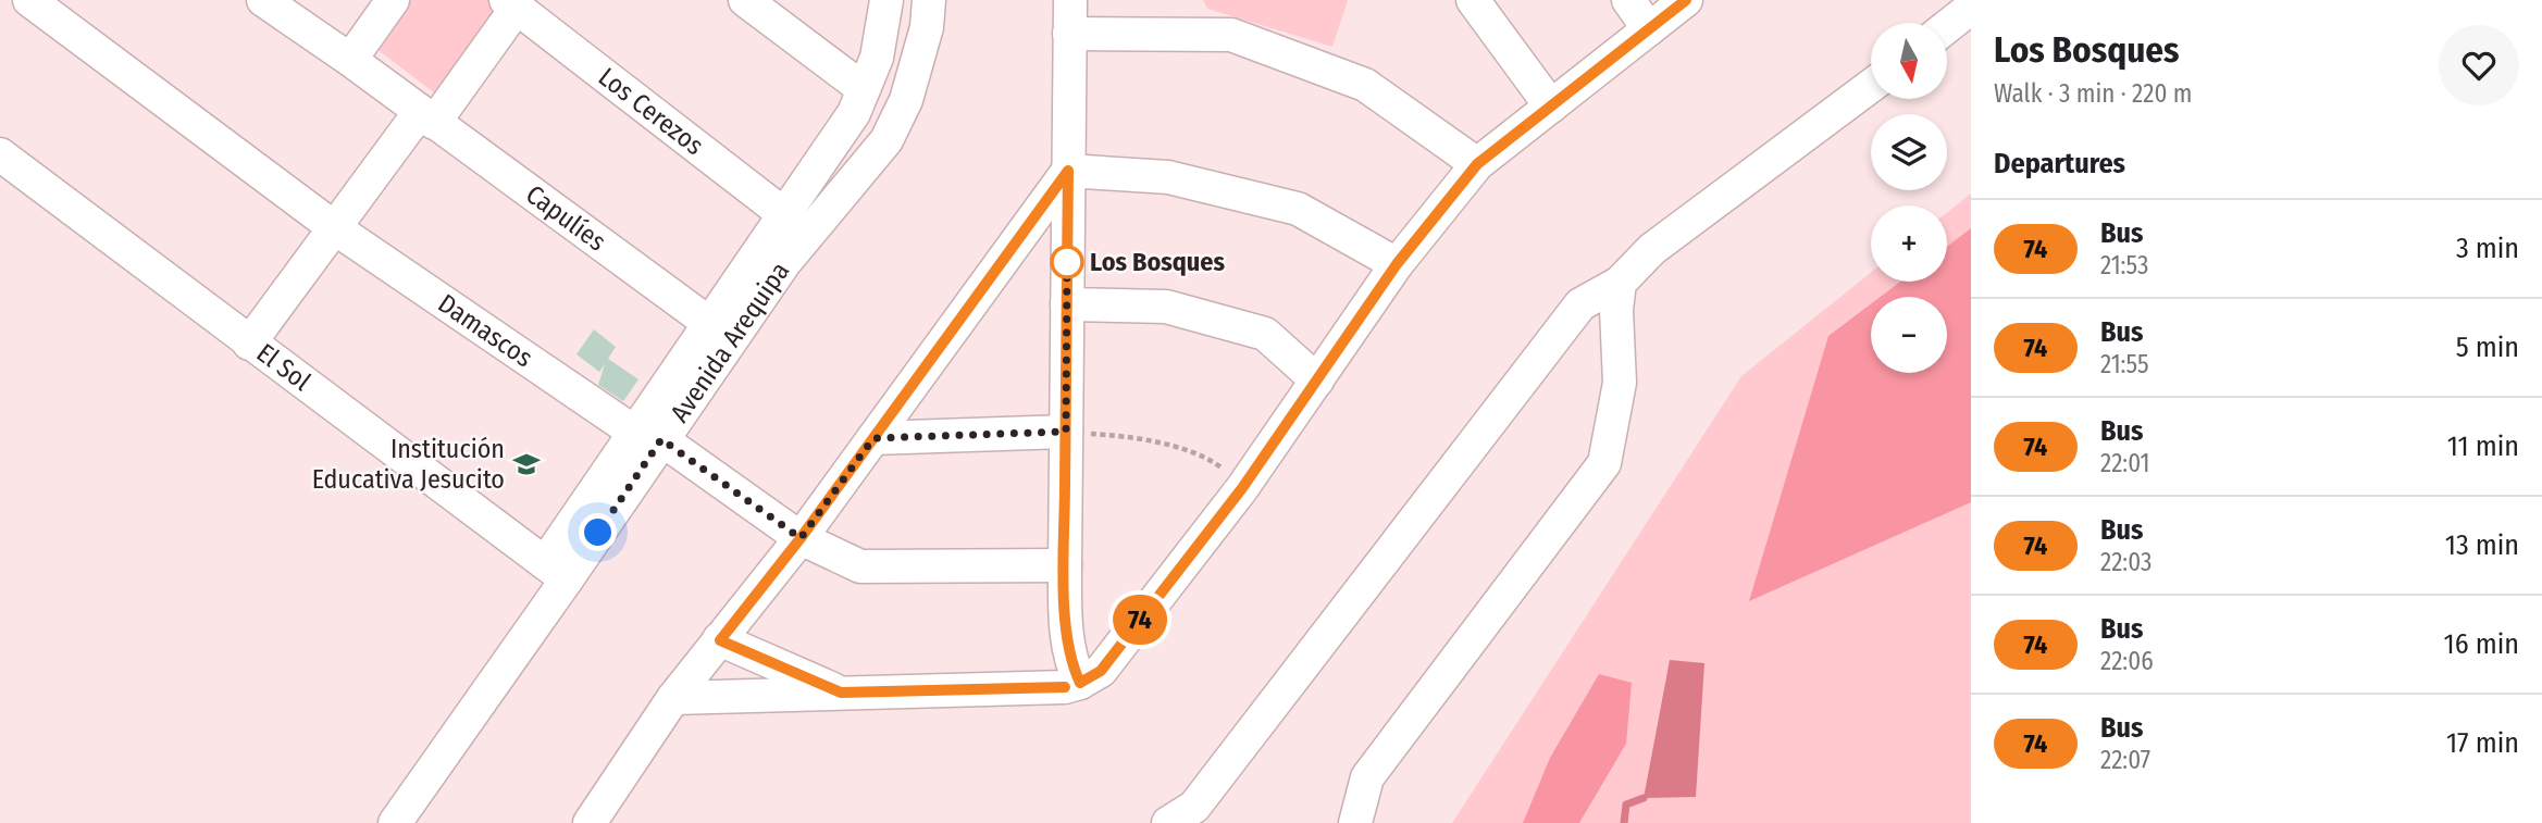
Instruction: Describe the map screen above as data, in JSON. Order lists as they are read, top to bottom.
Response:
{
  "streets": {
    "street": [
      "Los Cerezos",
      "Capulíes",
      "Damascos",
      "Avenida Arequipa",
      "El Sol"
    ]
  },
  "crossings": [
    ["Damascos", "Avenida Arequipa"],
    ["Avenida Arequipa", "El Sol"]
  ],
  "places": {
    "other": ["Los Bosques"],
    "school or university": ["Institución Educativa Jesucito"]
  },
  "lines": ["bus line 74"],
  "north": "bottom",
  "page": {
    "on_map": "74",
    "heading": [
      ["Los Bosques", "Walk · 3 min · 220 m"],
      "Departures"
    ],
    "map_buttons": ["+", "−"],
    "list": [
      {
        "mark": "74",
        "name": "Bus",
        "note": "21:53",
        "value": "3 min"
      },
      {
        "mark": "74",
        "name": "Bus",
        "note": "21:55",
        "value": "5 min"
      },
      {
        "mark": "74",
        "name": "Bus",
        "note": "22:01",
        "value": "11 min"
      },
      {
        "mark": "74",
        "name": "Bus",
        "note": "22:03",
        "value": "13 min"
      },
      {
        "mark": "74",
        "name": "Bus",
        "note": "22:06",
        "value": "16 min"
      },
      {
        "mark": "74",
        "name": "Bus",
        "note": "22:07",
        "value": "17 min"
      }
    ]
  }
}
